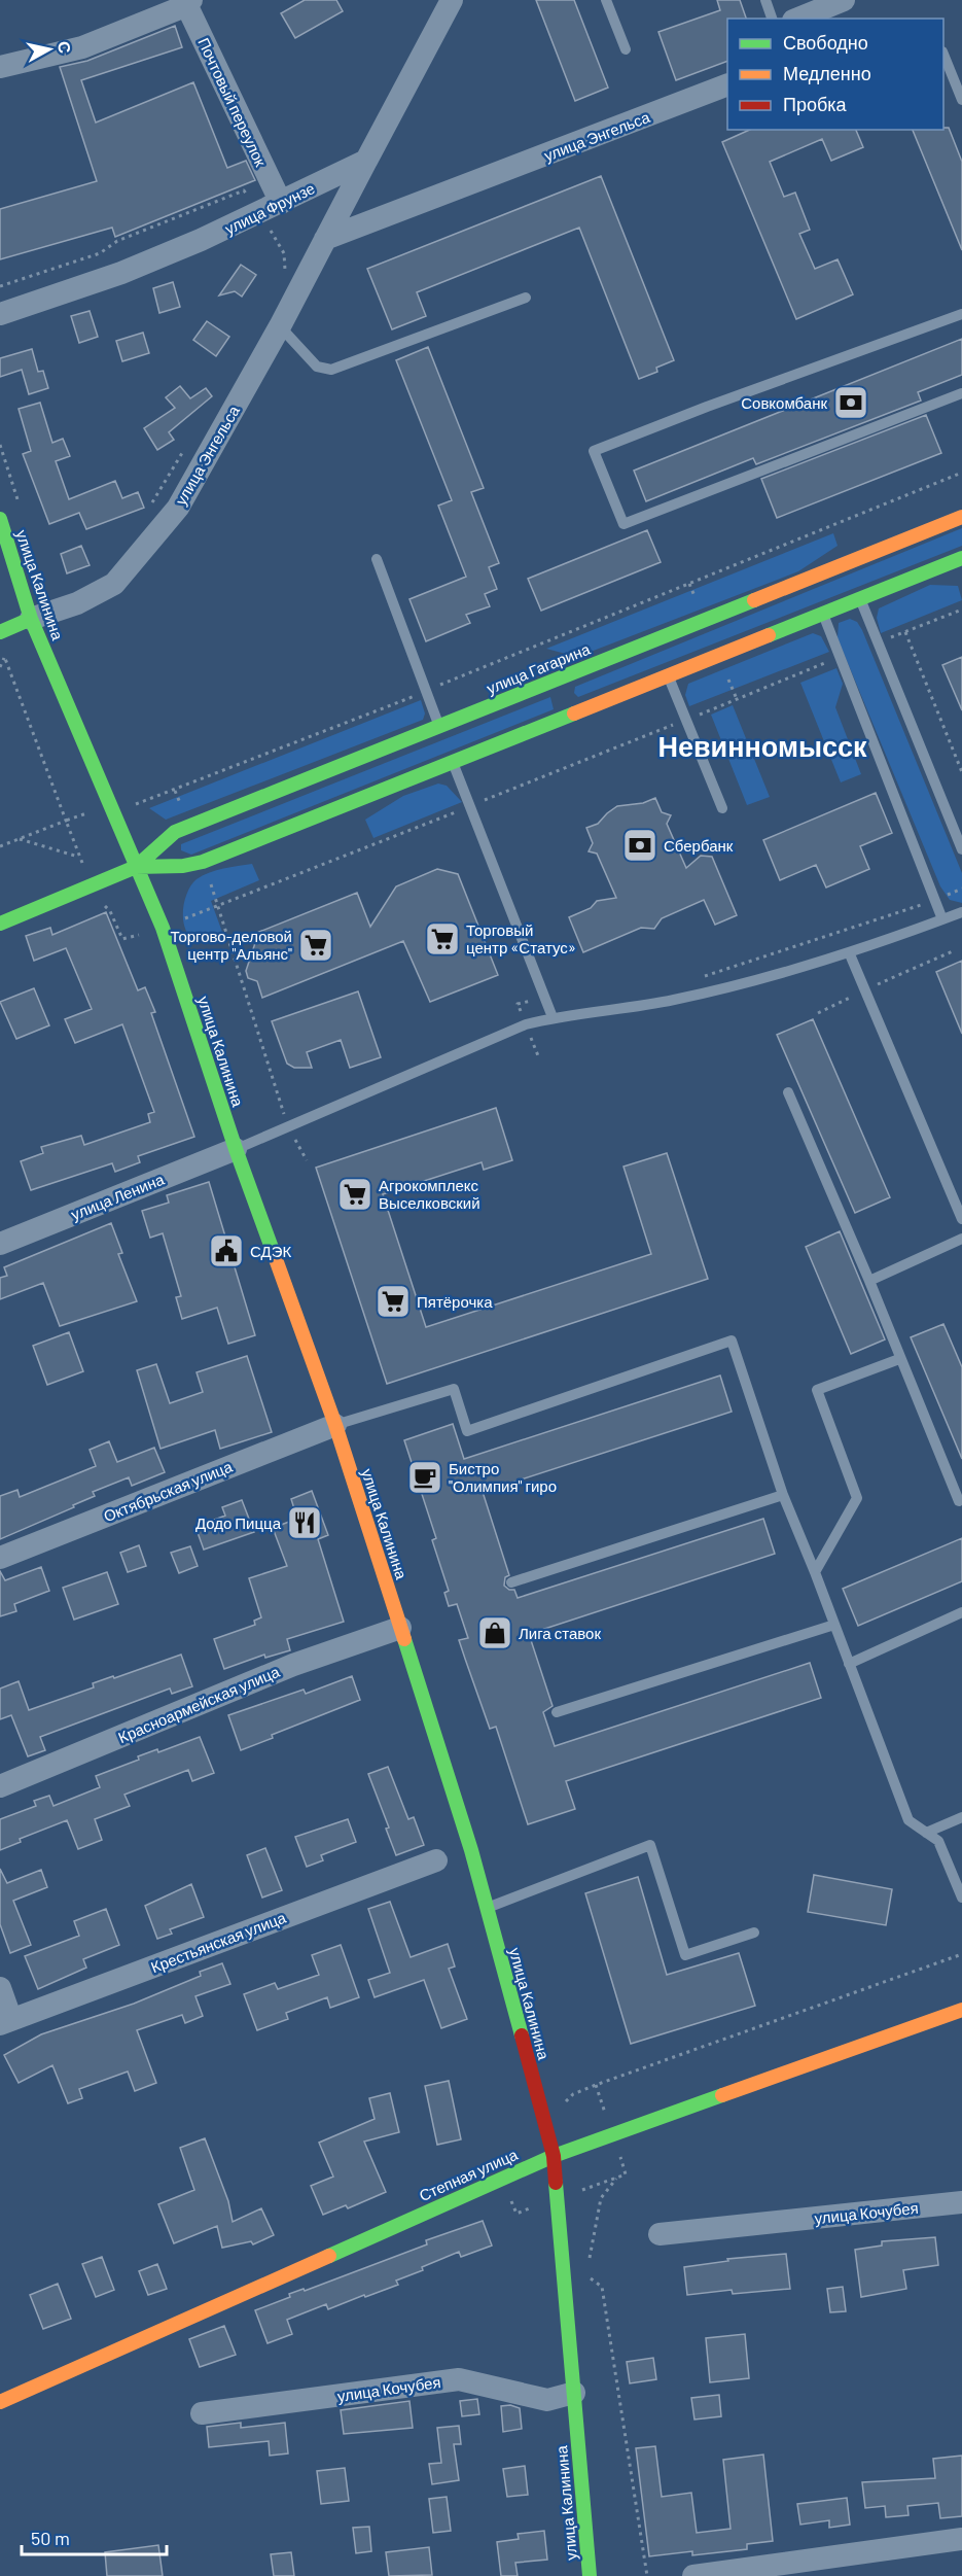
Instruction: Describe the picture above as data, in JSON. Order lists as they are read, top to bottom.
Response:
{
  "streets": {
    "main road": [
      "улица Энгельса",
      "улица Калинина",
      "улица Гагарина",
      "Степная улица"
    ],
    "street": [
      "Почтовый переулок",
      "улица Фрунзе",
      "улица Ленина",
      "Октябрьская улица",
      "Красноармейская улица",
      "Крестьянская улица",
      "улица Кочубея"
    ]
  },
  "crossings": [
    ["Почтовый переулок", "улица Фрунзе"],
    ["улица Энгельса", "улица Фрунзе"],
    ["улица Энгельса", "улица Калинина"],
    ["улица Калинина", "улица Гагарина"],
    ["улица Калинина", "улица Ленина"],
    ["улица Калинина", "Октябрьская улица"],
    ["улица Калинина", "Красноармейская улица"],
    ["улица Калинина", "Степная улица"],
    ["улица Калинина", "улица Кочубея"]
  ],
  "districts": ["Невинномысск"],
  "places": {
    "bank": ["Совкомбанк", "Сбербанк"],
    "supermarket": [
      "Торговый центр «Статус»",
      "Торгово-деловой центр \"Альянс\"",
      "Агрокомплекс Выселковский",
      "Пятёрочка"
    ],
    "public building": ["СДЭК"],
    "cafe": ["Бистро \"Олимпия\" гиро"],
    "restaurant": ["Додо Пицца"],
    "shop": ["Лига ставок"]
  },
  "legend": ["Свободно", "Медленно", "Пробка"],
  "scale_bar": "50 m",
  "north": "right"
}
